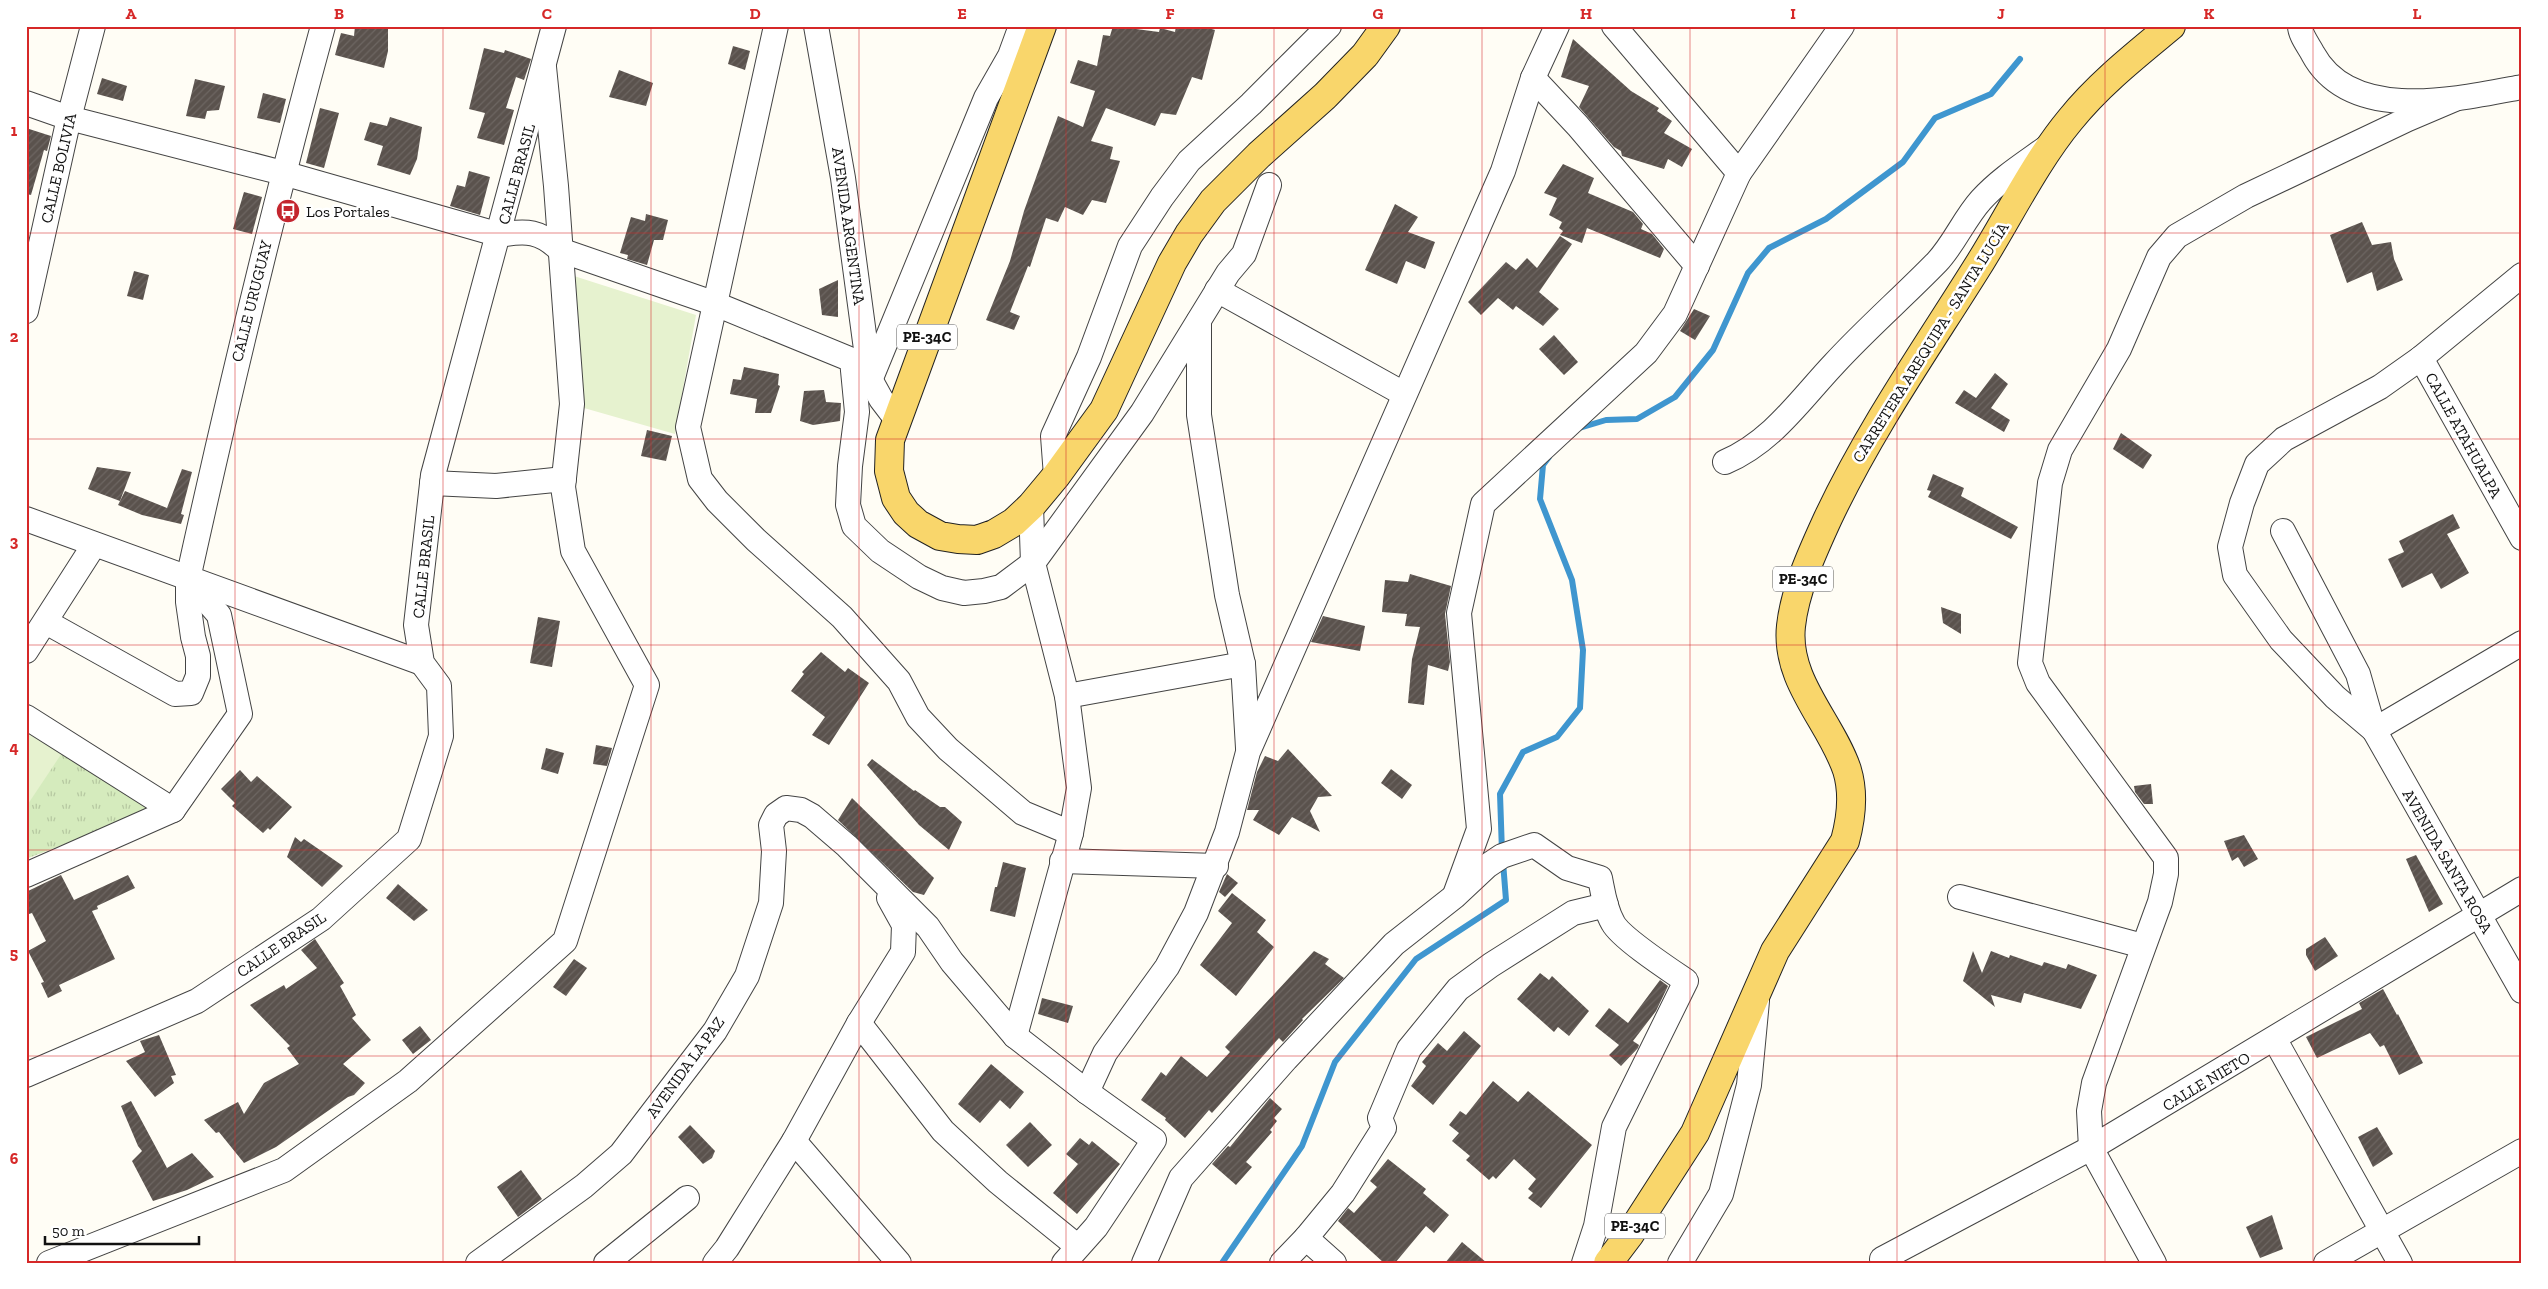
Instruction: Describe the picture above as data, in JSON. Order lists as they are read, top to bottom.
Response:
{
  "streets": {
    "main road": ["PE-34C", "CARRETERA AREQUIPA - SANTA LUCÍA"],
    "street": [
      "CALLE BOLIVIA",
      "CALLE BRASIL",
      "AVENIDA ARGENTINA",
      "CALLE URUGUAY",
      "CALLE ATAHUALPA",
      "AVENIDA SANTA ROSA",
      "AVENIDA LA PAZ",
      "CALLE NIETO"
    ]
  },
  "crossings": [
    ["AVENIDA ARGENTINA", "PE-34C"],
    ["AVENIDA SANTA ROSA", "CALLE NIETO"]
  ],
  "places": {
    "bus stop": ["Los Portales"]
  },
  "scale_bar": "50 m",
  "grid": {
    "columns": [
      "A",
      "B",
      "C",
      "D",
      "E",
      "F",
      "G",
      "H",
      "I",
      "J",
      "K",
      "L"
    ],
    "rows": [
      "1",
      "2",
      "3",
      "4",
      "5",
      "6"
    ]
  }
}
